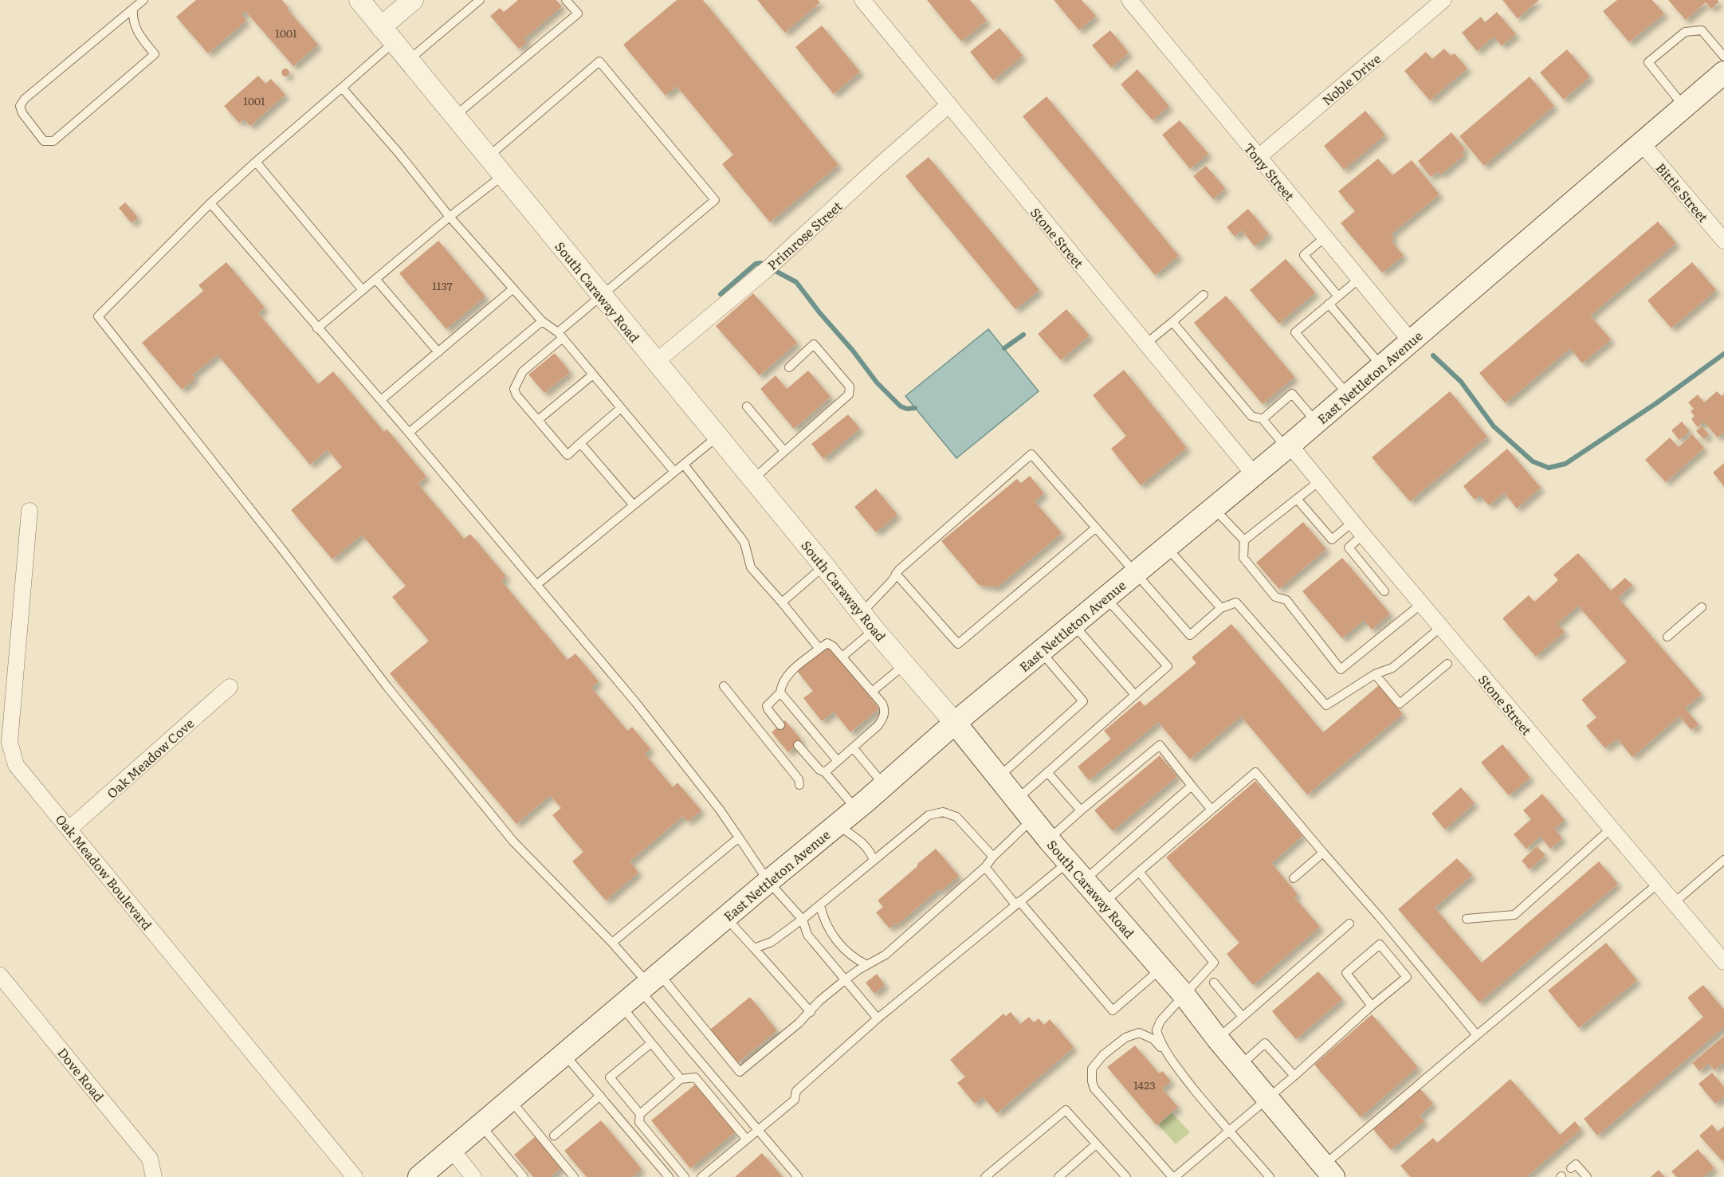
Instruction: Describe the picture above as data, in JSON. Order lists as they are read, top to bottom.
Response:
{
  "streets": {
    "main road": ["South Caraway Road", "East Nettleton Avenue"],
    "street": [
      "Noble Drive",
      "Tony Street",
      "Bittle Street",
      "Primrose Street",
      "Stone Street",
      "Oak Meadow Cove",
      "Oak Meadow Boulevard",
      "Dove Road"
    ]
  },
  "crossings": [
    ["Noble Drive", "Tony Street"],
    ["Tony Street", "East Nettleton Avenue"],
    ["Bittle Street", "East Nettleton Avenue"],
    ["Primrose Street", "Stone Street"],
    ["Primrose Street", "South Caraway Road"],
    ["Stone Street", "East Nettleton Avenue"],
    ["South Caraway Road", "East Nettleton Avenue"],
    ["Oak Meadow Cove", "Oak Meadow Boulevard"]
  ],
  "house_numbers": [
    "1001",
    "1001",
    "1137",
    "1423"
  ]
}
